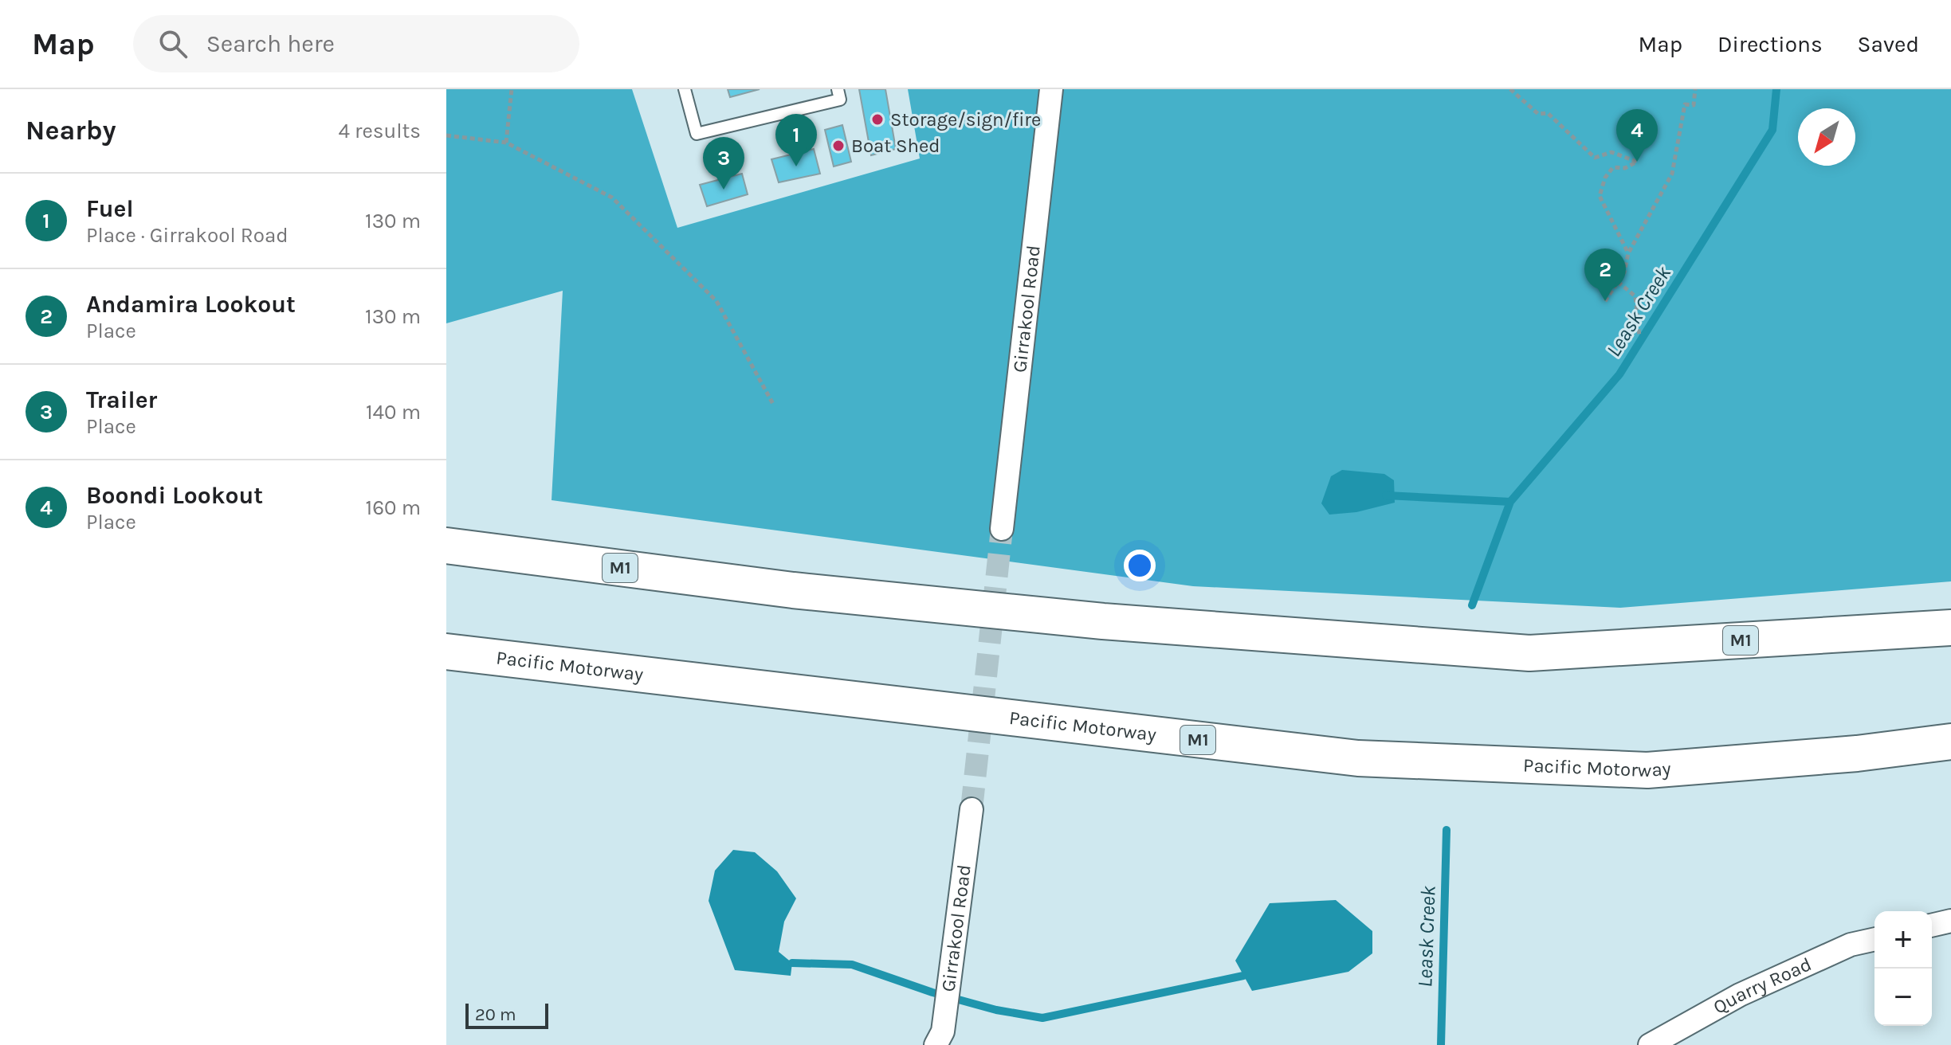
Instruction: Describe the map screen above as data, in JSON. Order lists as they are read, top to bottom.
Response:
{
  "streets": {
    "highway": ["M1", "Pacific Motorway"],
    "street": ["Girrakool Road", "Quarry Road"]
  },
  "water": ["Leask Creek"],
  "places": ["Storage/sign/fire", "Boat Shed"],
  "scale_bar": "20 m",
  "north": "bottom left",
  "page": {
    "header": "Map",
    "search": "Search here",
    "nav": ["Map", "Directions", "Saved"],
    "heading": ["Nearby", "4 results"],
    "pins": [
      "4",
      "1",
      "3",
      "2"
    ],
    "list": [
      {
        "mark": "1",
        "name": "Fuel",
        "note": "Place · Girrakool Road",
        "value": "130 m"
      },
      {
        "mark": "2",
        "name": "Andamira Lookout",
        "note": "Place",
        "value": "130 m"
      },
      {
        "mark": "3",
        "name": "Trailer",
        "note": "Place",
        "value": "140 m"
      },
      {
        "mark": "4",
        "name": "Boondi Lookout",
        "note": "Place",
        "value": "160 m"
      }
    ],
    "map_buttons": ["+", "−"],
    "scale": "20 m"
  }
}
